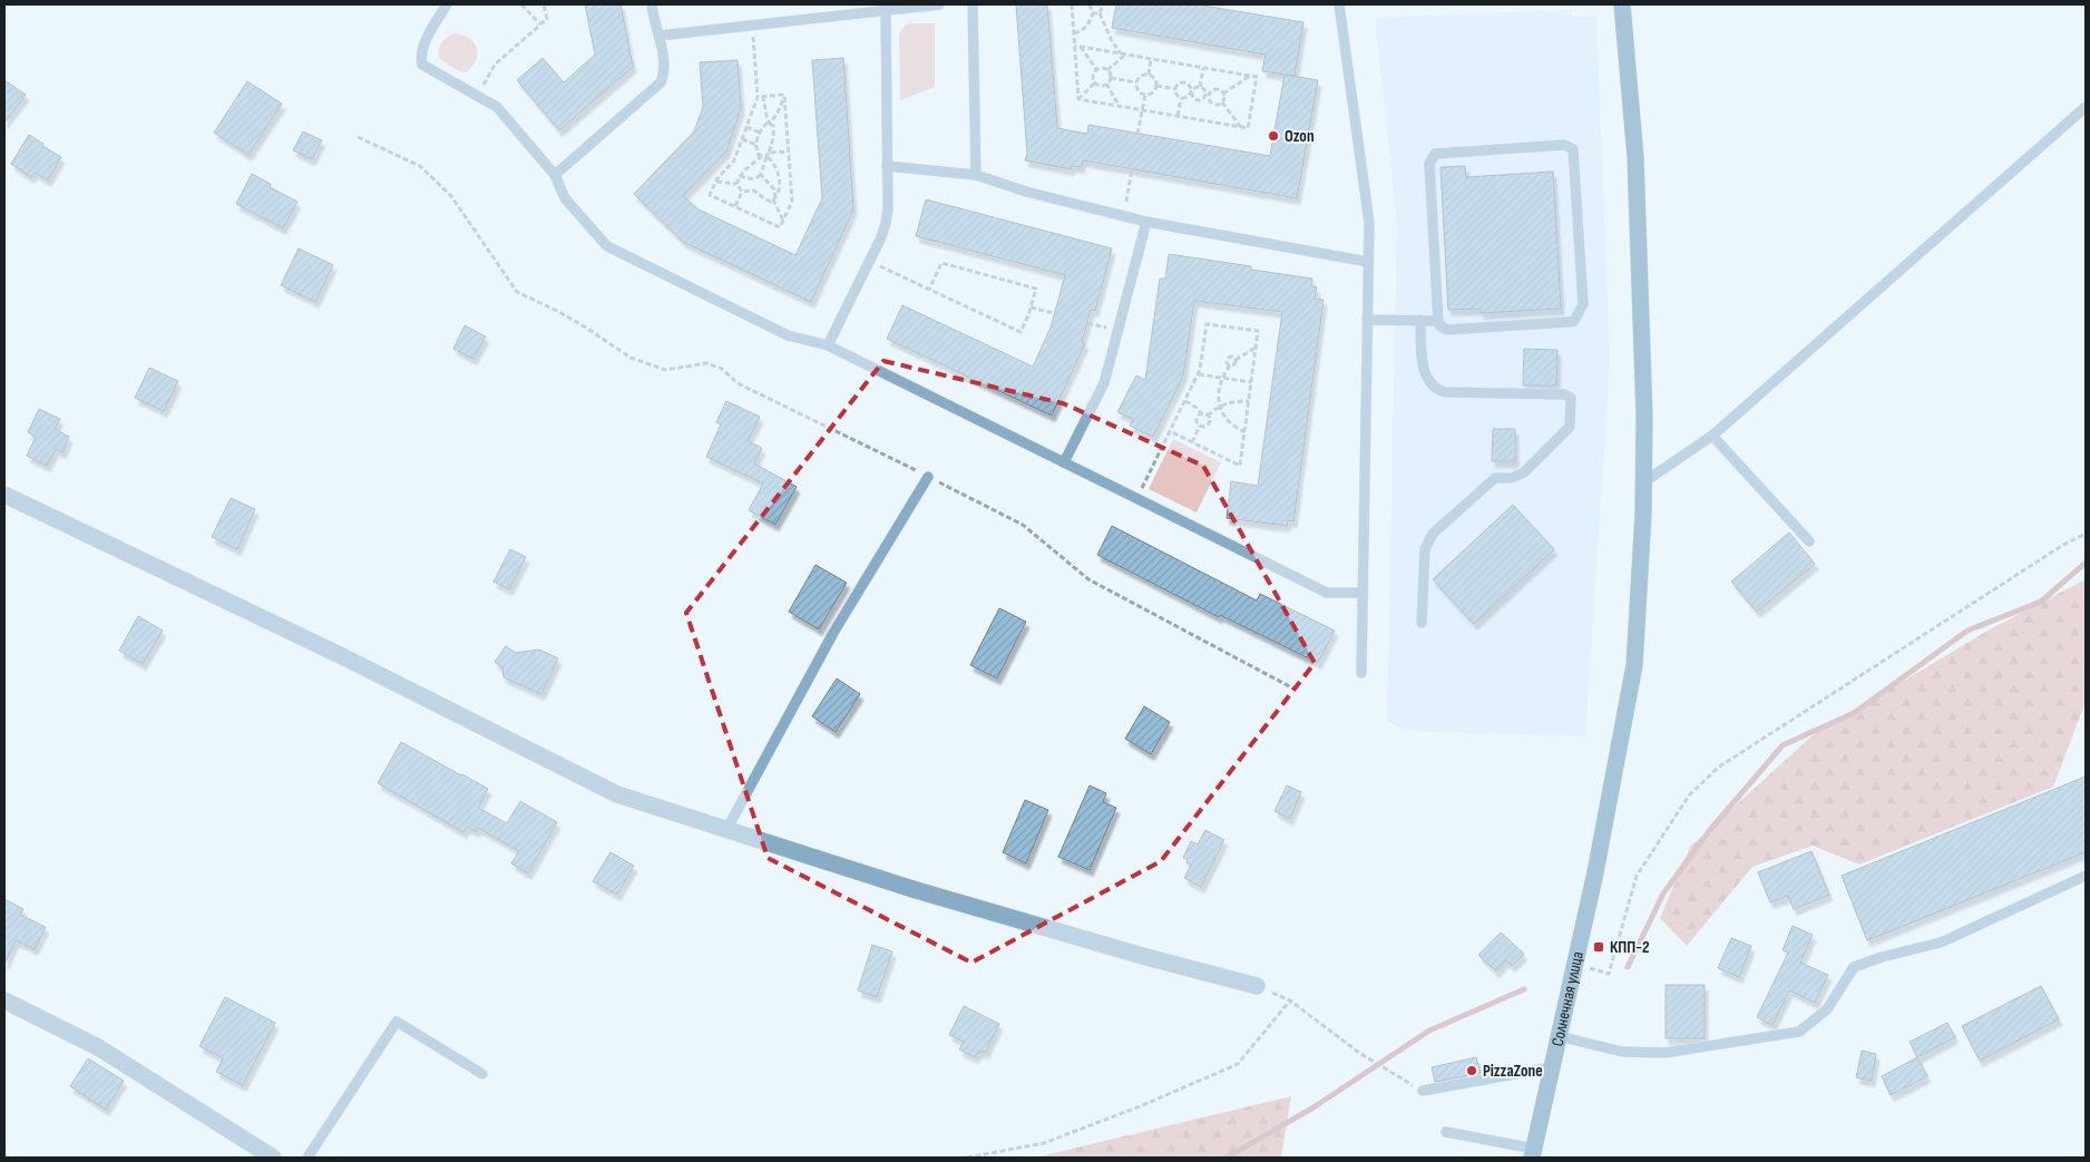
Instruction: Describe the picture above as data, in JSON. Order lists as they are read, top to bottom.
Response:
{
  "streets": {
    "street": ["Солнечная улица"]
  },
  "places": {
    "other": ["Ozon", "PizzaZone"],
    "transit": ["КПП-2"]
  }
}
